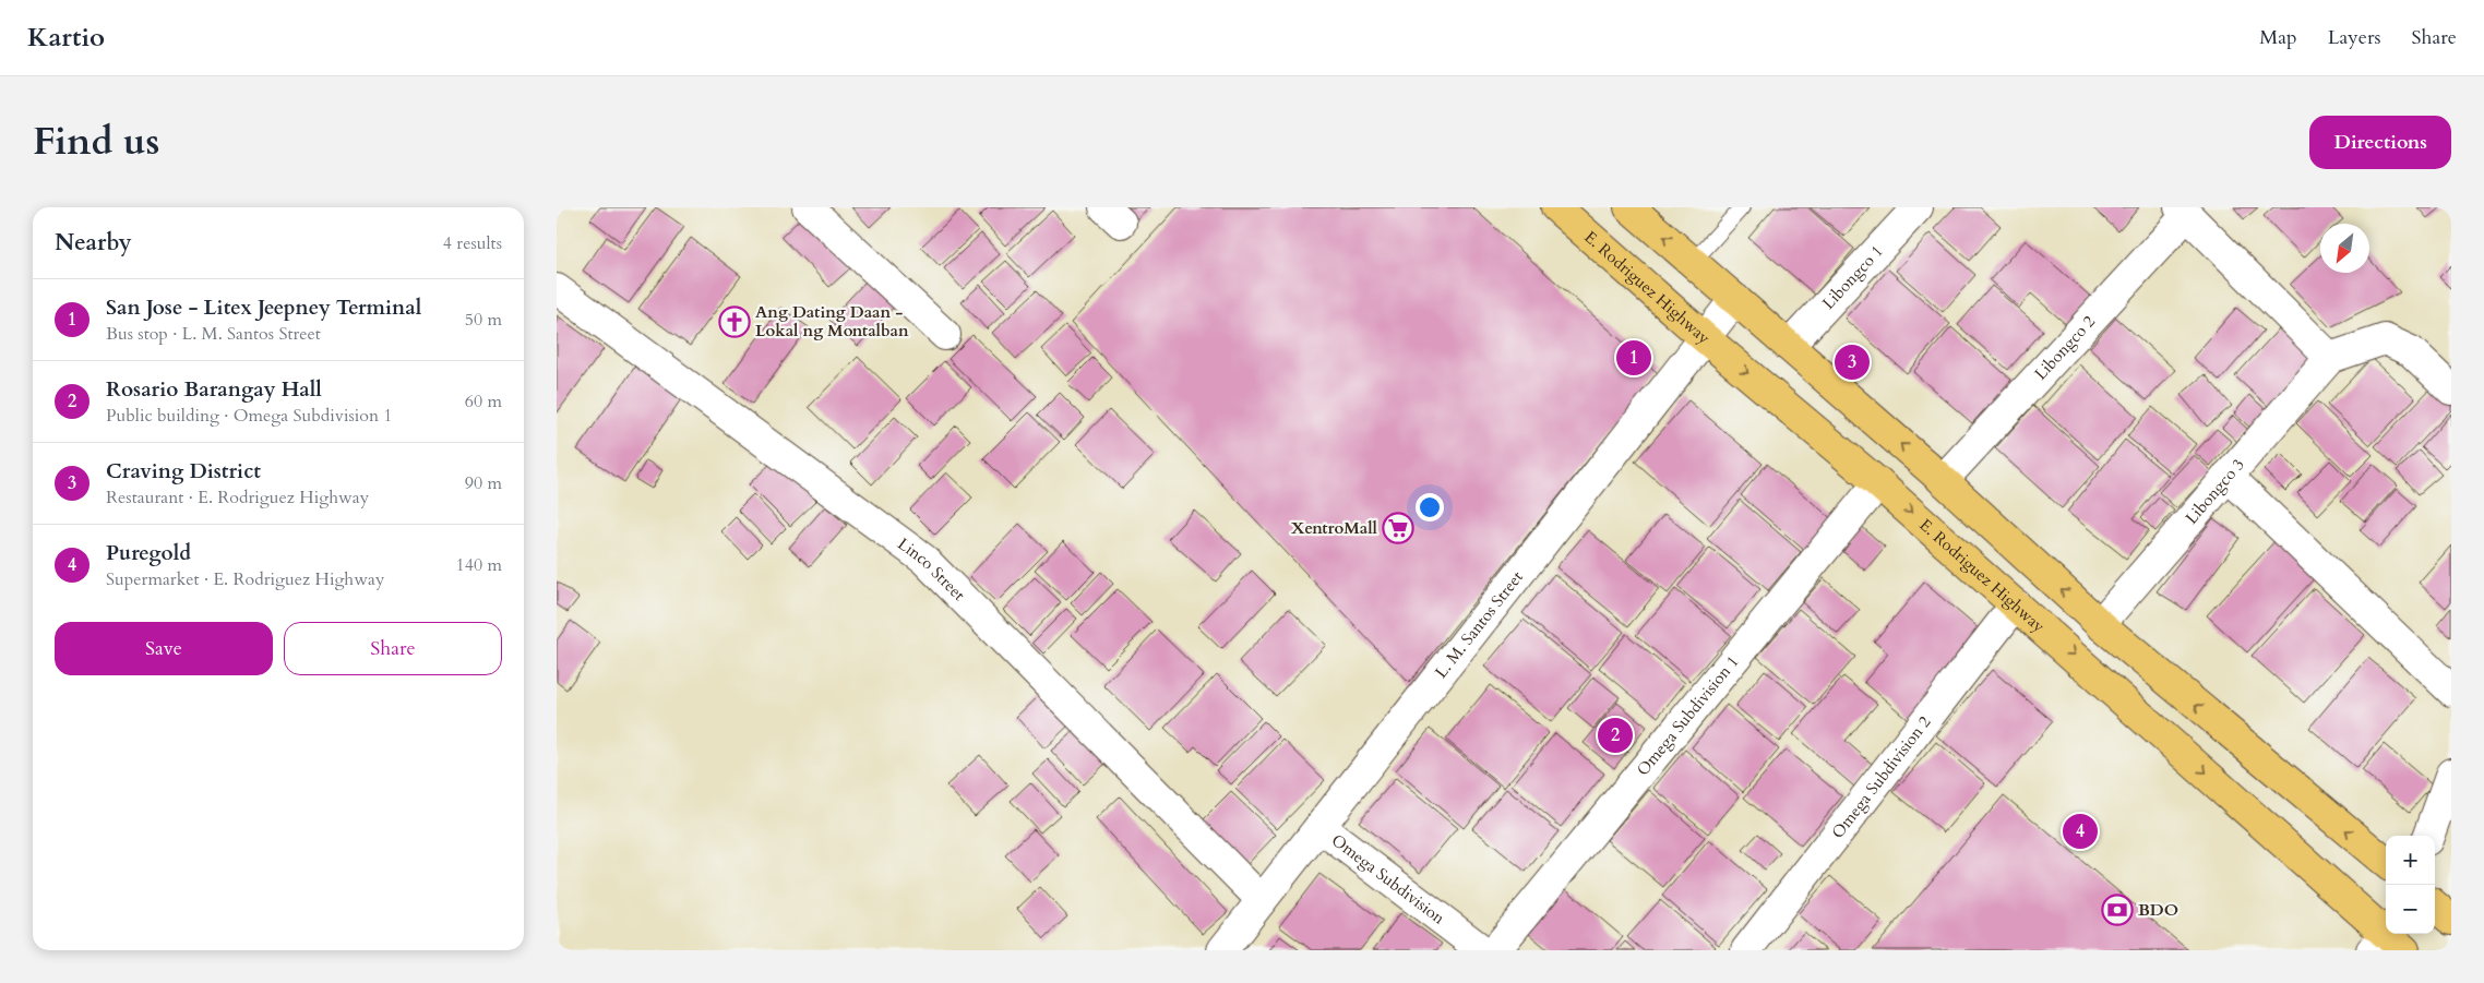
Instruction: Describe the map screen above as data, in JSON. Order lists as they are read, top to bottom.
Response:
{
  "streets": {
    "main road": ["E. Rodriguez Highway"],
    "street": [
      "Libongco 1",
      "Libongco 2",
      "Libongco 3",
      "Linco Street",
      "L. M. Santos Street",
      "Omega Subdivision 1",
      "Omega Subdivision 2",
      "Omega Subdivision"
    ]
  },
  "crossings": [
    ["E. Rodriguez Highway", "L. M. Santos Street"],
    ["E. Rodriguez Highway", "Omega Subdivision 1"],
    ["E. Rodriguez Highway", "Omega Subdivision 2"],
    ["Linco Street", "L. M. Santos Street"],
    ["L. M. Santos Street", "Omega Subdivision"]
  ],
  "places": {
    "church": ["Ang Dating Daan - Lokal ng Montalban"],
    "supermarket": ["XentroMall"],
    "bank": ["BDO"]
  },
  "north": "bottom left",
  "page": {
    "header": "Kartio",
    "nav": ["Map", "Layers", "Share"],
    "title": "Find us",
    "buttons": [
      "Directions",
      ["Save", "Share"]
    ],
    "heading": ["Nearby", "4 results"],
    "list": [
      {
        "mark": "1",
        "name": "San Jose - Litex Jeepney Terminal",
        "note": "Bus stop · L. M. Santos Street",
        "value": "50 m"
      },
      {
        "mark": "2",
        "name": "Rosario Barangay Hall",
        "note": "Public building · Omega Subdivision 1",
        "value": "60 m"
      },
      {
        "mark": "3",
        "name": "Craving District",
        "note": "Restaurant · E. Rodriguez Highway",
        "value": "90 m"
      },
      {
        "mark": "4",
        "name": "Puregold",
        "note": "Supermarket · E. Rodriguez Highway",
        "value": "140 m"
      }
    ],
    "pins": [
      "1",
      "3",
      "2",
      "4"
    ],
    "map_buttons": ["+", "−"]
  }
}
